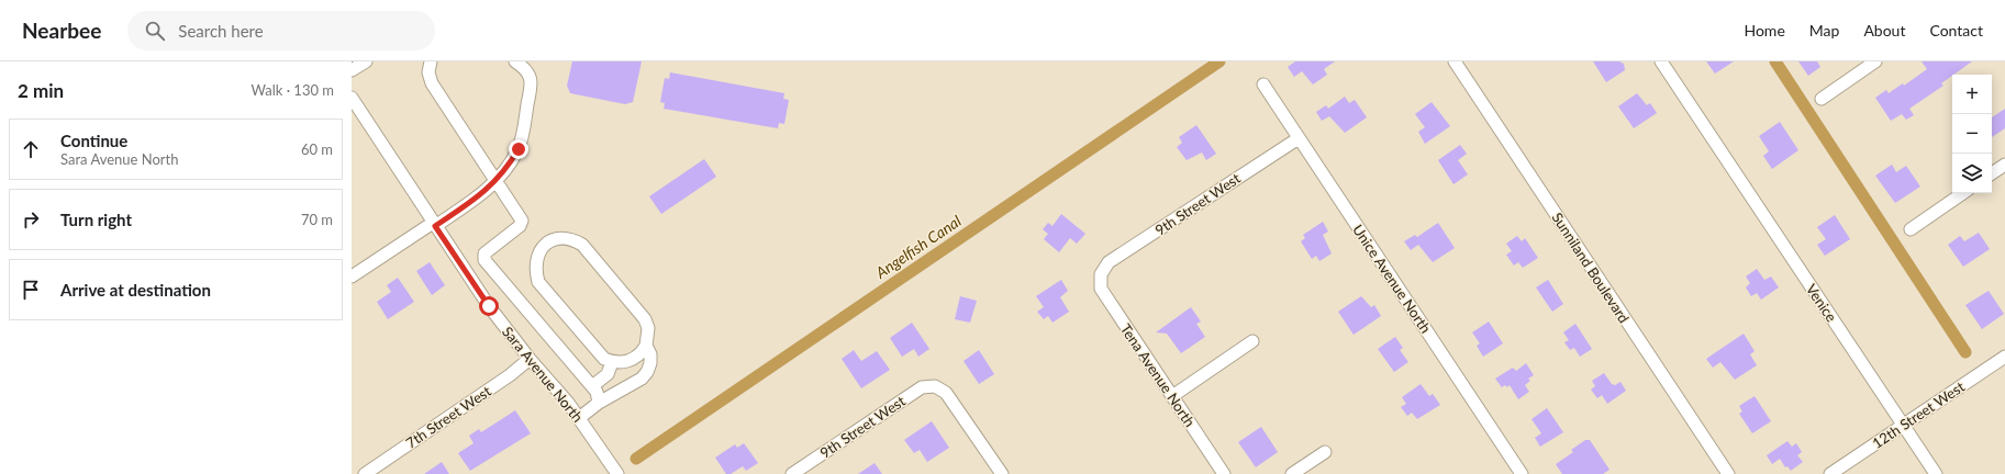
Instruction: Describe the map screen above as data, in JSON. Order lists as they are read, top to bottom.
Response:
{
  "streets": {
    "street": [
      "9th Street West",
      "Sunniland Boulevard",
      "Unice Avenue North",
      "Venice",
      "Sara Avenue North",
      "Tena Avenue North",
      "12th Street West",
      "7th Street West"
    ]
  },
  "crossings": [
    ["9th Street West", "Unice Avenue North"],
    ["9th Street West", "Tena Avenue North"],
    ["Venice", "12th Street West"],
    ["Sara Avenue North", "7th Street West"]
  ],
  "water": ["Angelfish Canal"],
  "page": {
    "header": "Nearbee",
    "search": "Search here",
    "nav": [
      "Home",
      "Map",
      "About",
      "Contact"
    ],
    "heading": ["2 min", "Walk · 130 m"],
    "map_buttons": ["+", "−"],
    "list": [
      ["Continue", "Sara Avenue North", "60 m"],
      ["Turn right", "70 m"],
      "Arrive at destination"
    ]
  }
}
